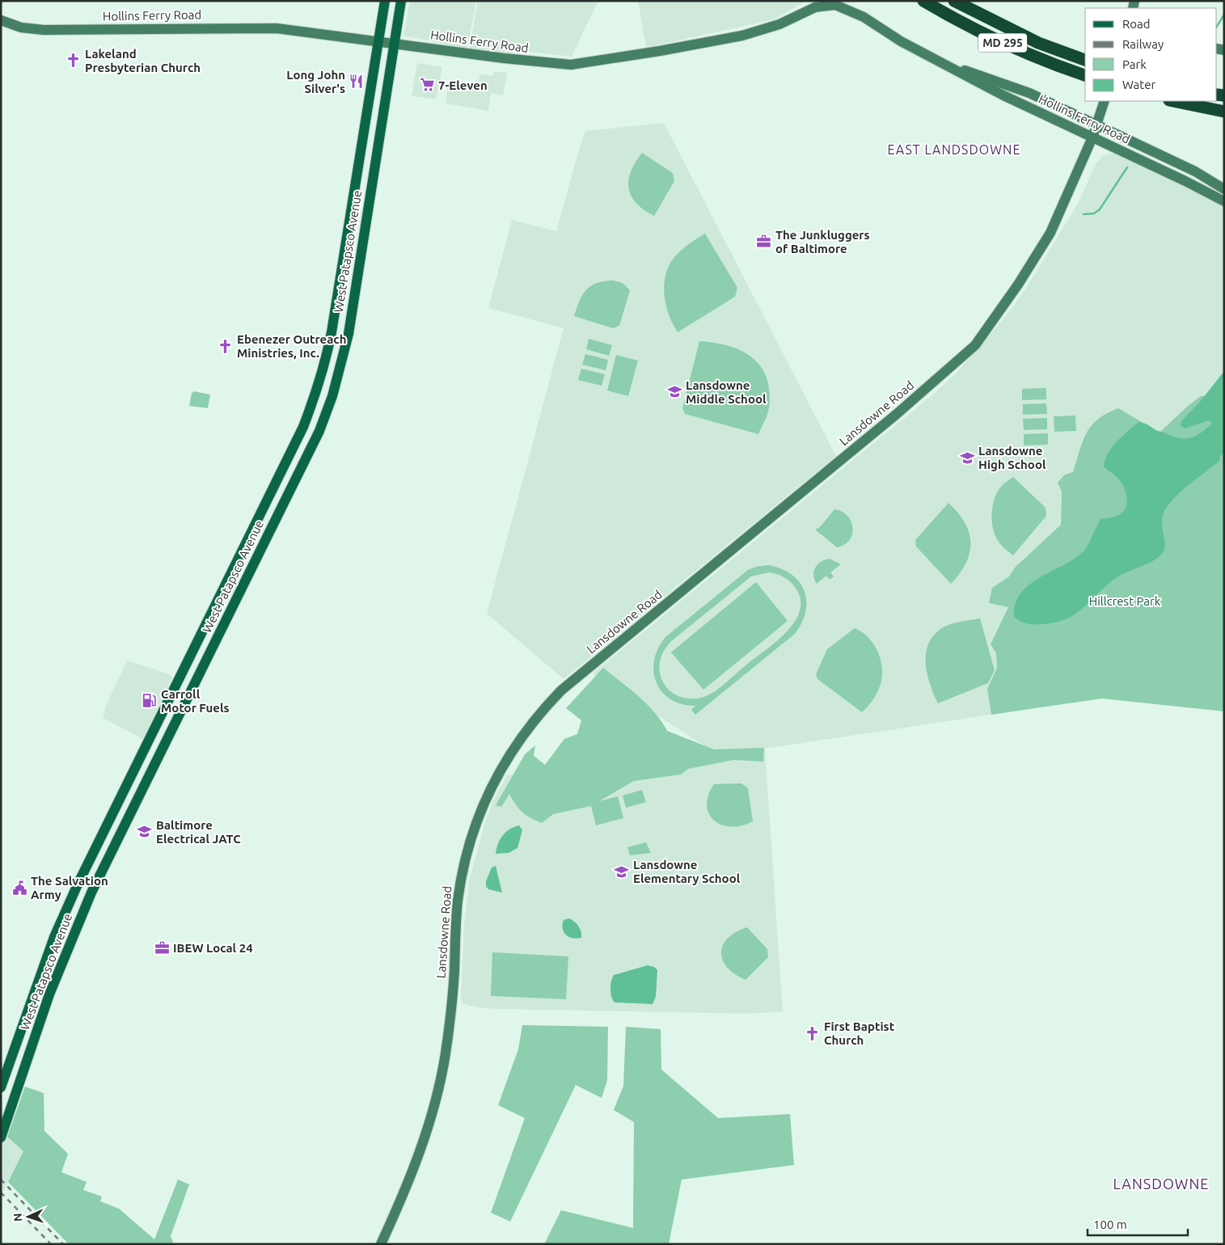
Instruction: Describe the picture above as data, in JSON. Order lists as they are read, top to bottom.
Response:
{
  "streets": {
    "highway": ["MD 295"],
    "main road": ["West Patapsco Avenue"],
    "street": ["Hollins Ferry Road", "Lansdowne Road"]
  },
  "crossings": [
    ["Hollins Ferry Road", "West Patapsco Avenue"],
    ["Hollins Ferry Road", "Lansdowne Road"]
  ],
  "districts": ["EAST LANDSDOWNE", "LANSDOWNE"],
  "parks": ["Hillcrest Park"],
  "places": {
    "church": ["Lakeland Presbyterian Church", "Ebenezer Outreach Ministries, Inc.", "First Baptist Church"],
    "restaurant": ["Long John Silver's"],
    "supermarket": ["7-Eleven"],
    "office": ["The Junkluggers of Baltimore", "IBEW Local 24"],
    "school or university": [
      "Lansdowne Middle School",
      "Lansdowne High School",
      "Baltimore Electrical JATC",
      "Lansdowne Elementary School"
    ],
    "fuel station": ["Carroll Motor Fuels"],
    "public building": ["The Salvation Army"]
  },
  "legend": [
    "Road",
    "Railway",
    "Park",
    "Water"
  ],
  "scale_bar": "100 m",
  "north": "left"
}
